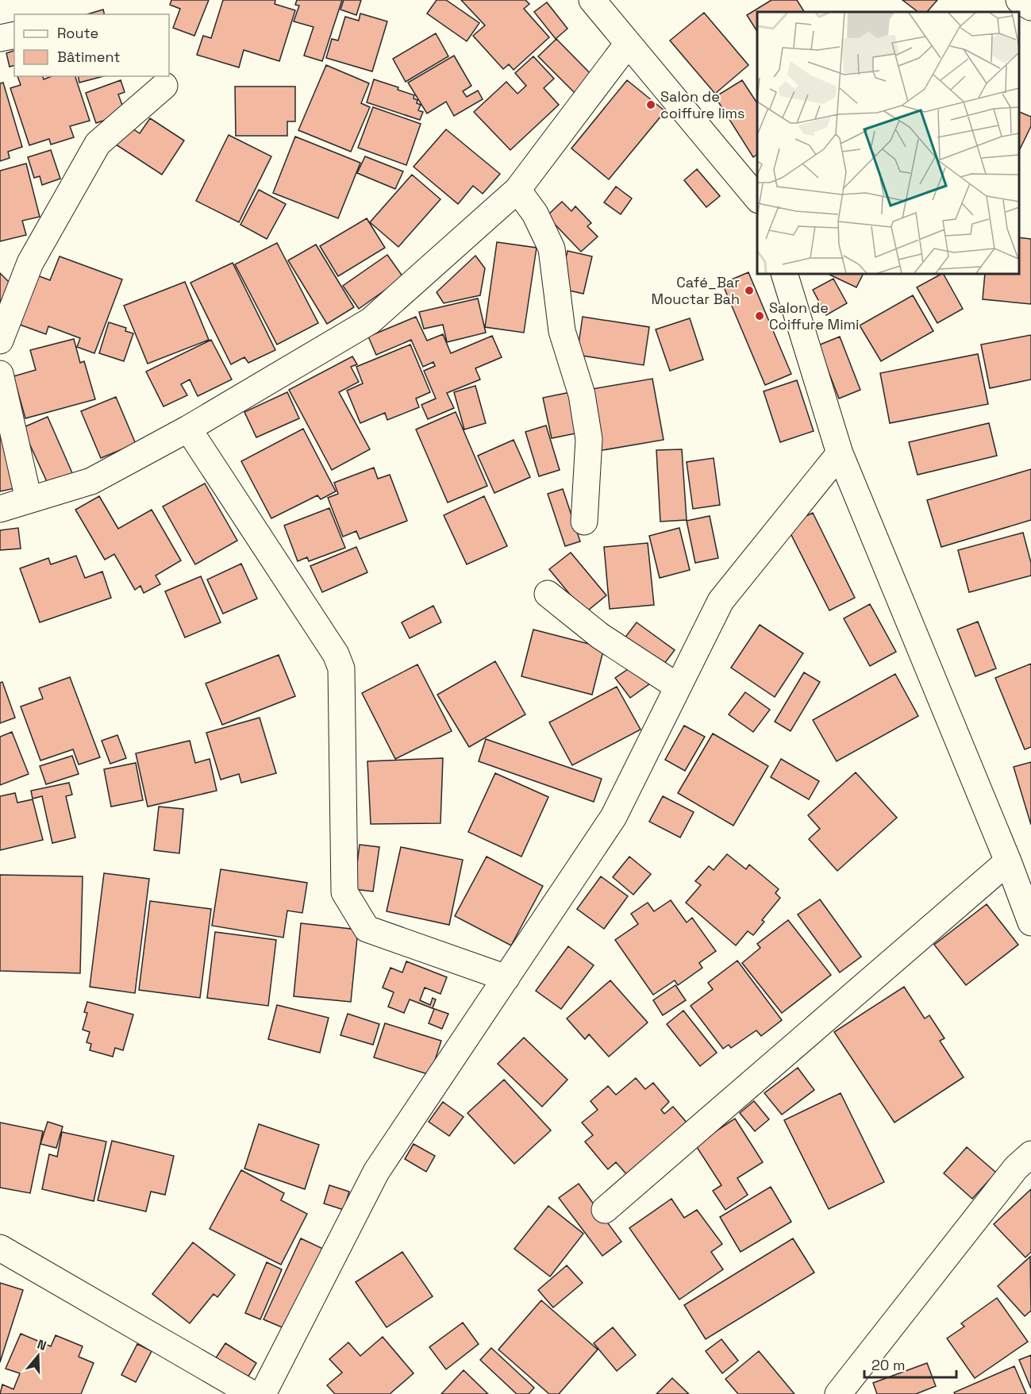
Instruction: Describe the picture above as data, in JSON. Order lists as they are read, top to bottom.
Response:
{
  "places": ["Salon de coiffure lims", "Café_Bar Mouctar Bah", "Salon de Coiffure Mimi"],
  "legend": ["Route", "Bâtiment"],
  "scale_bar": "20 m",
  "north": "top"
}
